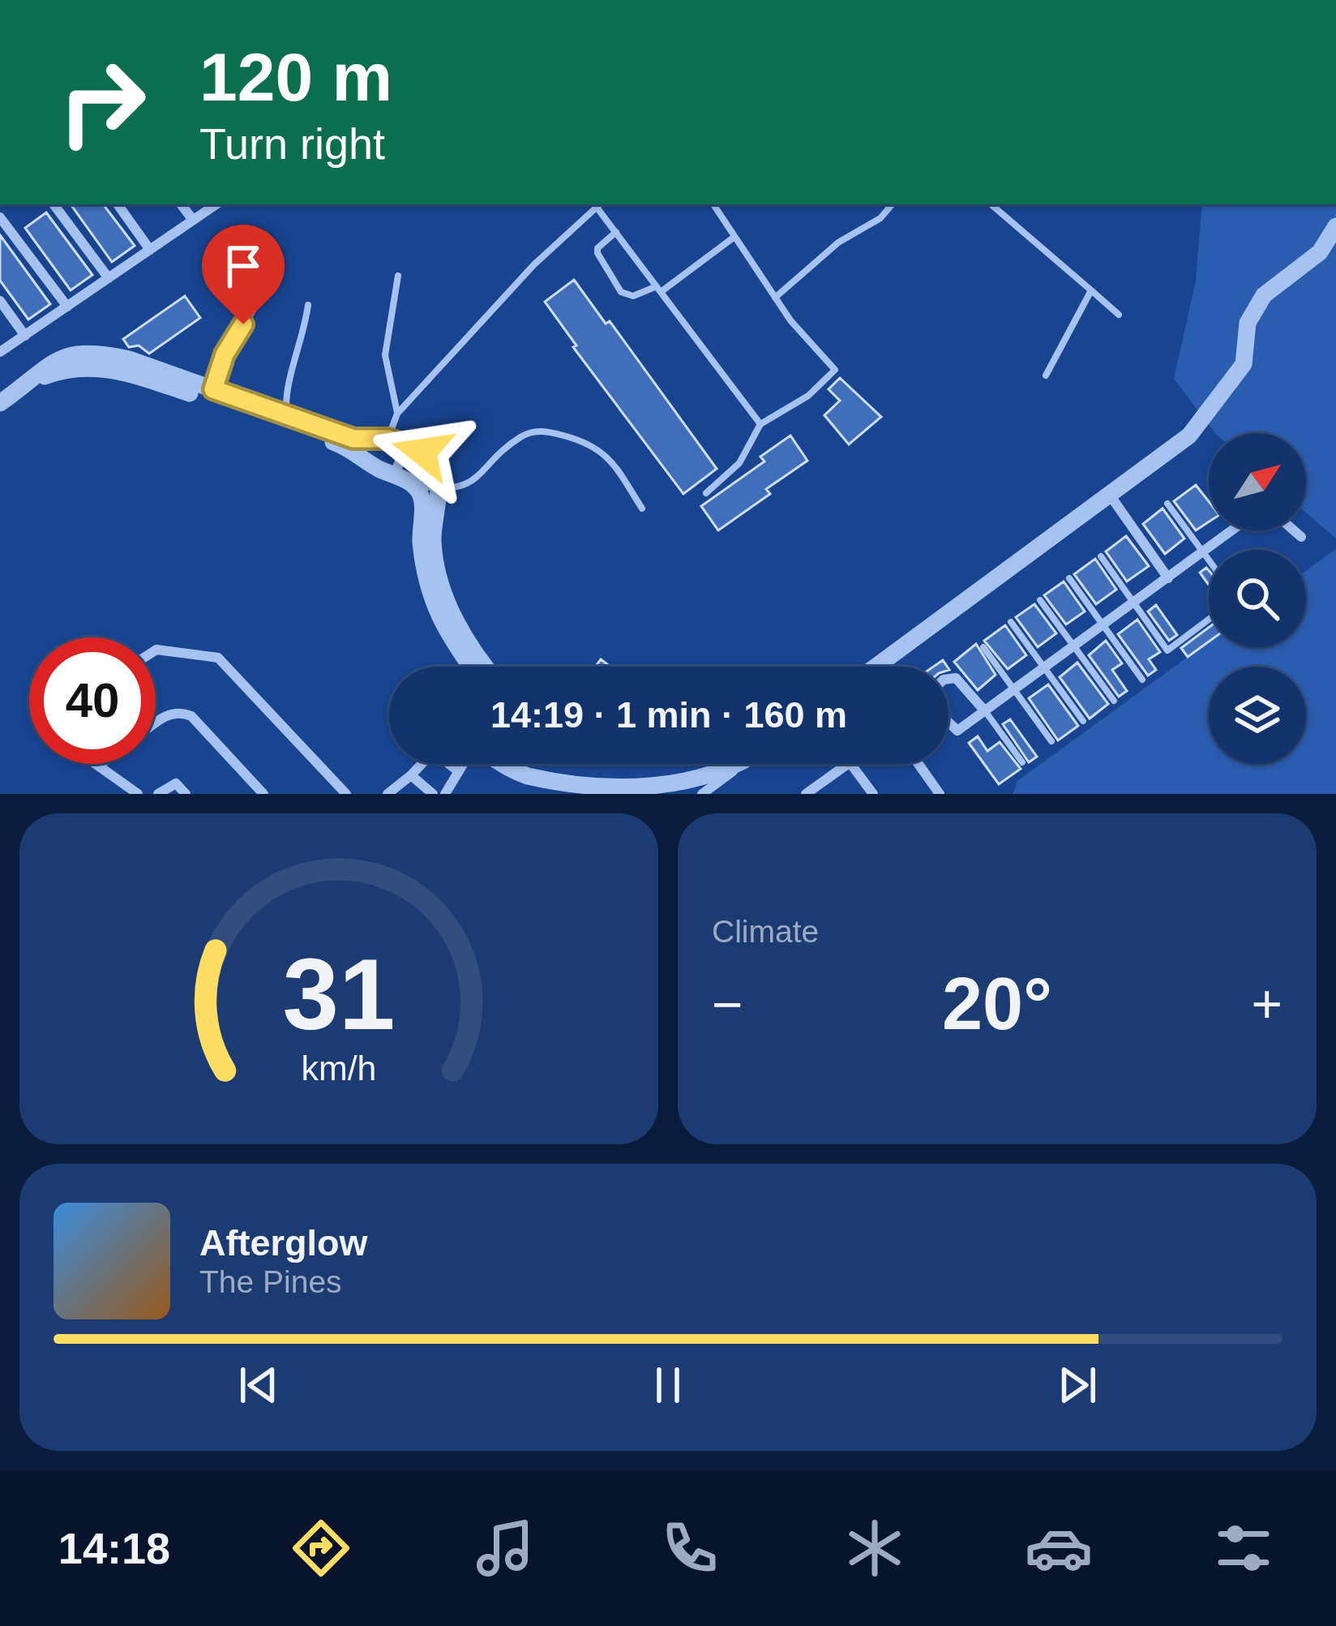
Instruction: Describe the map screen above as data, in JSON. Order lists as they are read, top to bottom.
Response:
{
  "north": "top right",
  "page": {
    "turn": ["120 m", "Turn right"],
    "limit": "40",
    "trip": "14:19 · 1 min · 160 m",
    "tile": "Climate",
    "heat": ["−", "20°", "+"],
    "song": ["Afterglow", "The Pines"],
    "tabs": "14:18",
    "gauge": ["31", "km/h"]
  }
}
